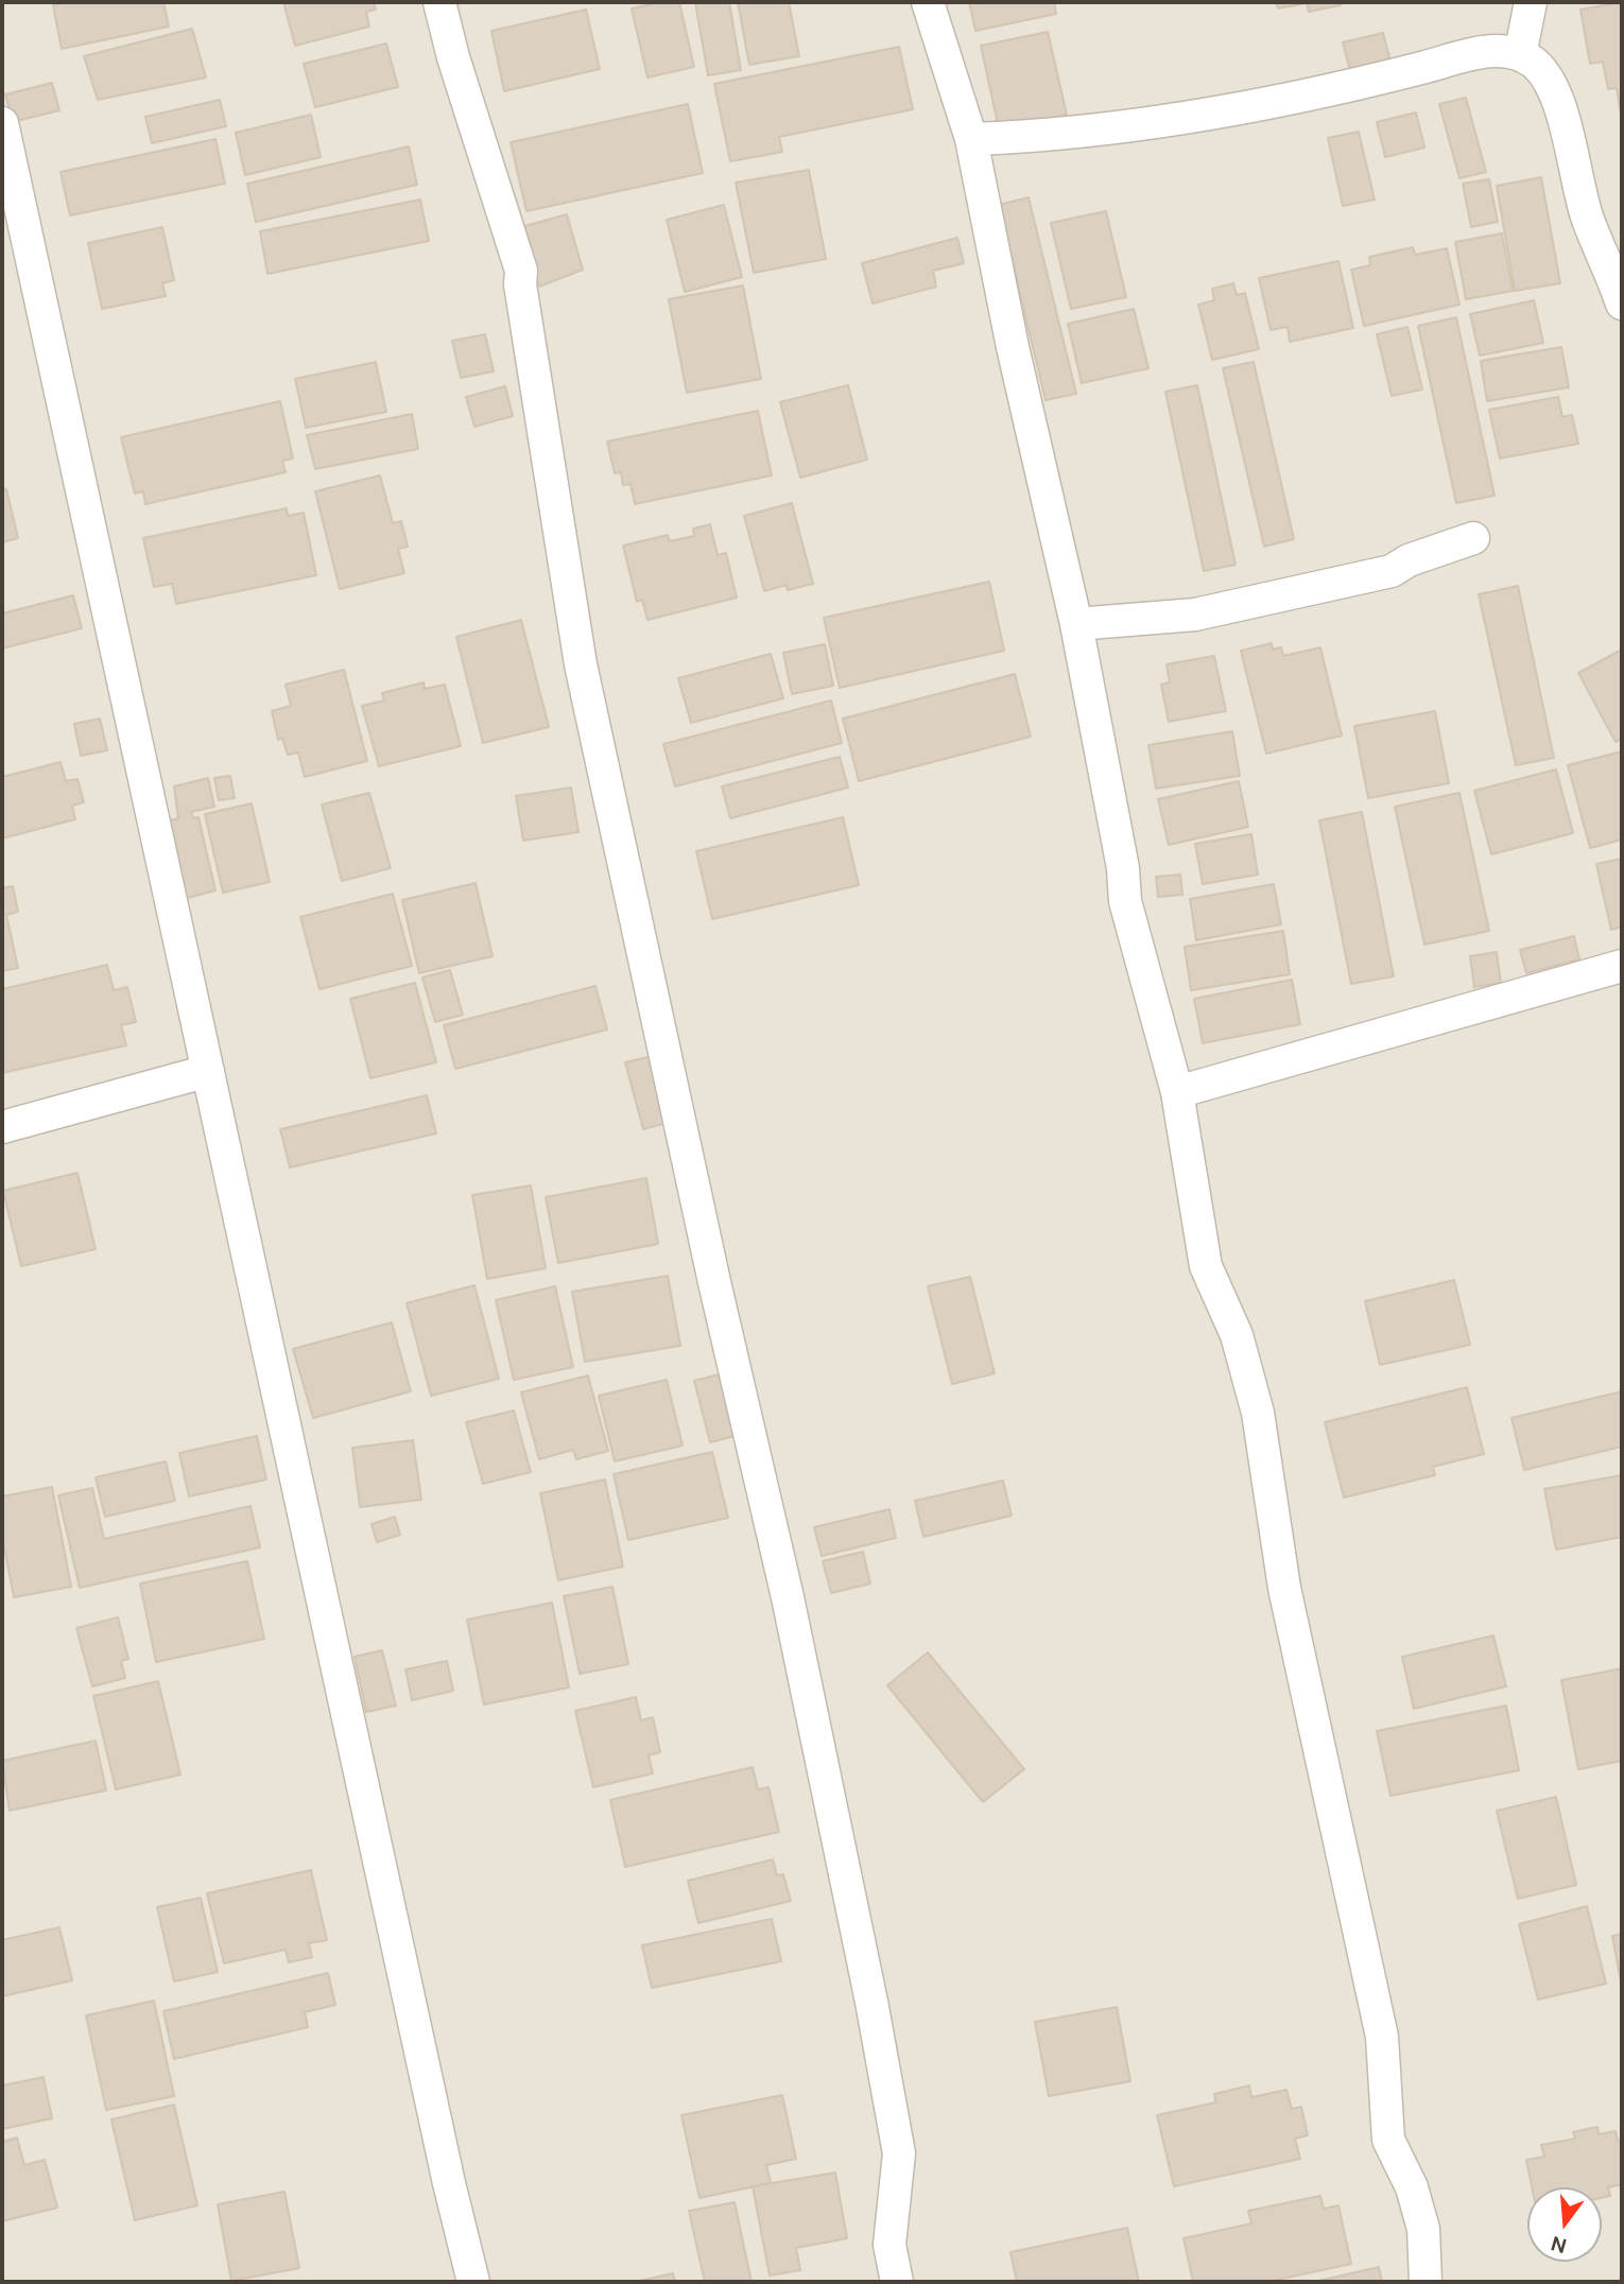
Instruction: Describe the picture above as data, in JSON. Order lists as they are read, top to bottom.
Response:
{
  "north": "bottom"
}
